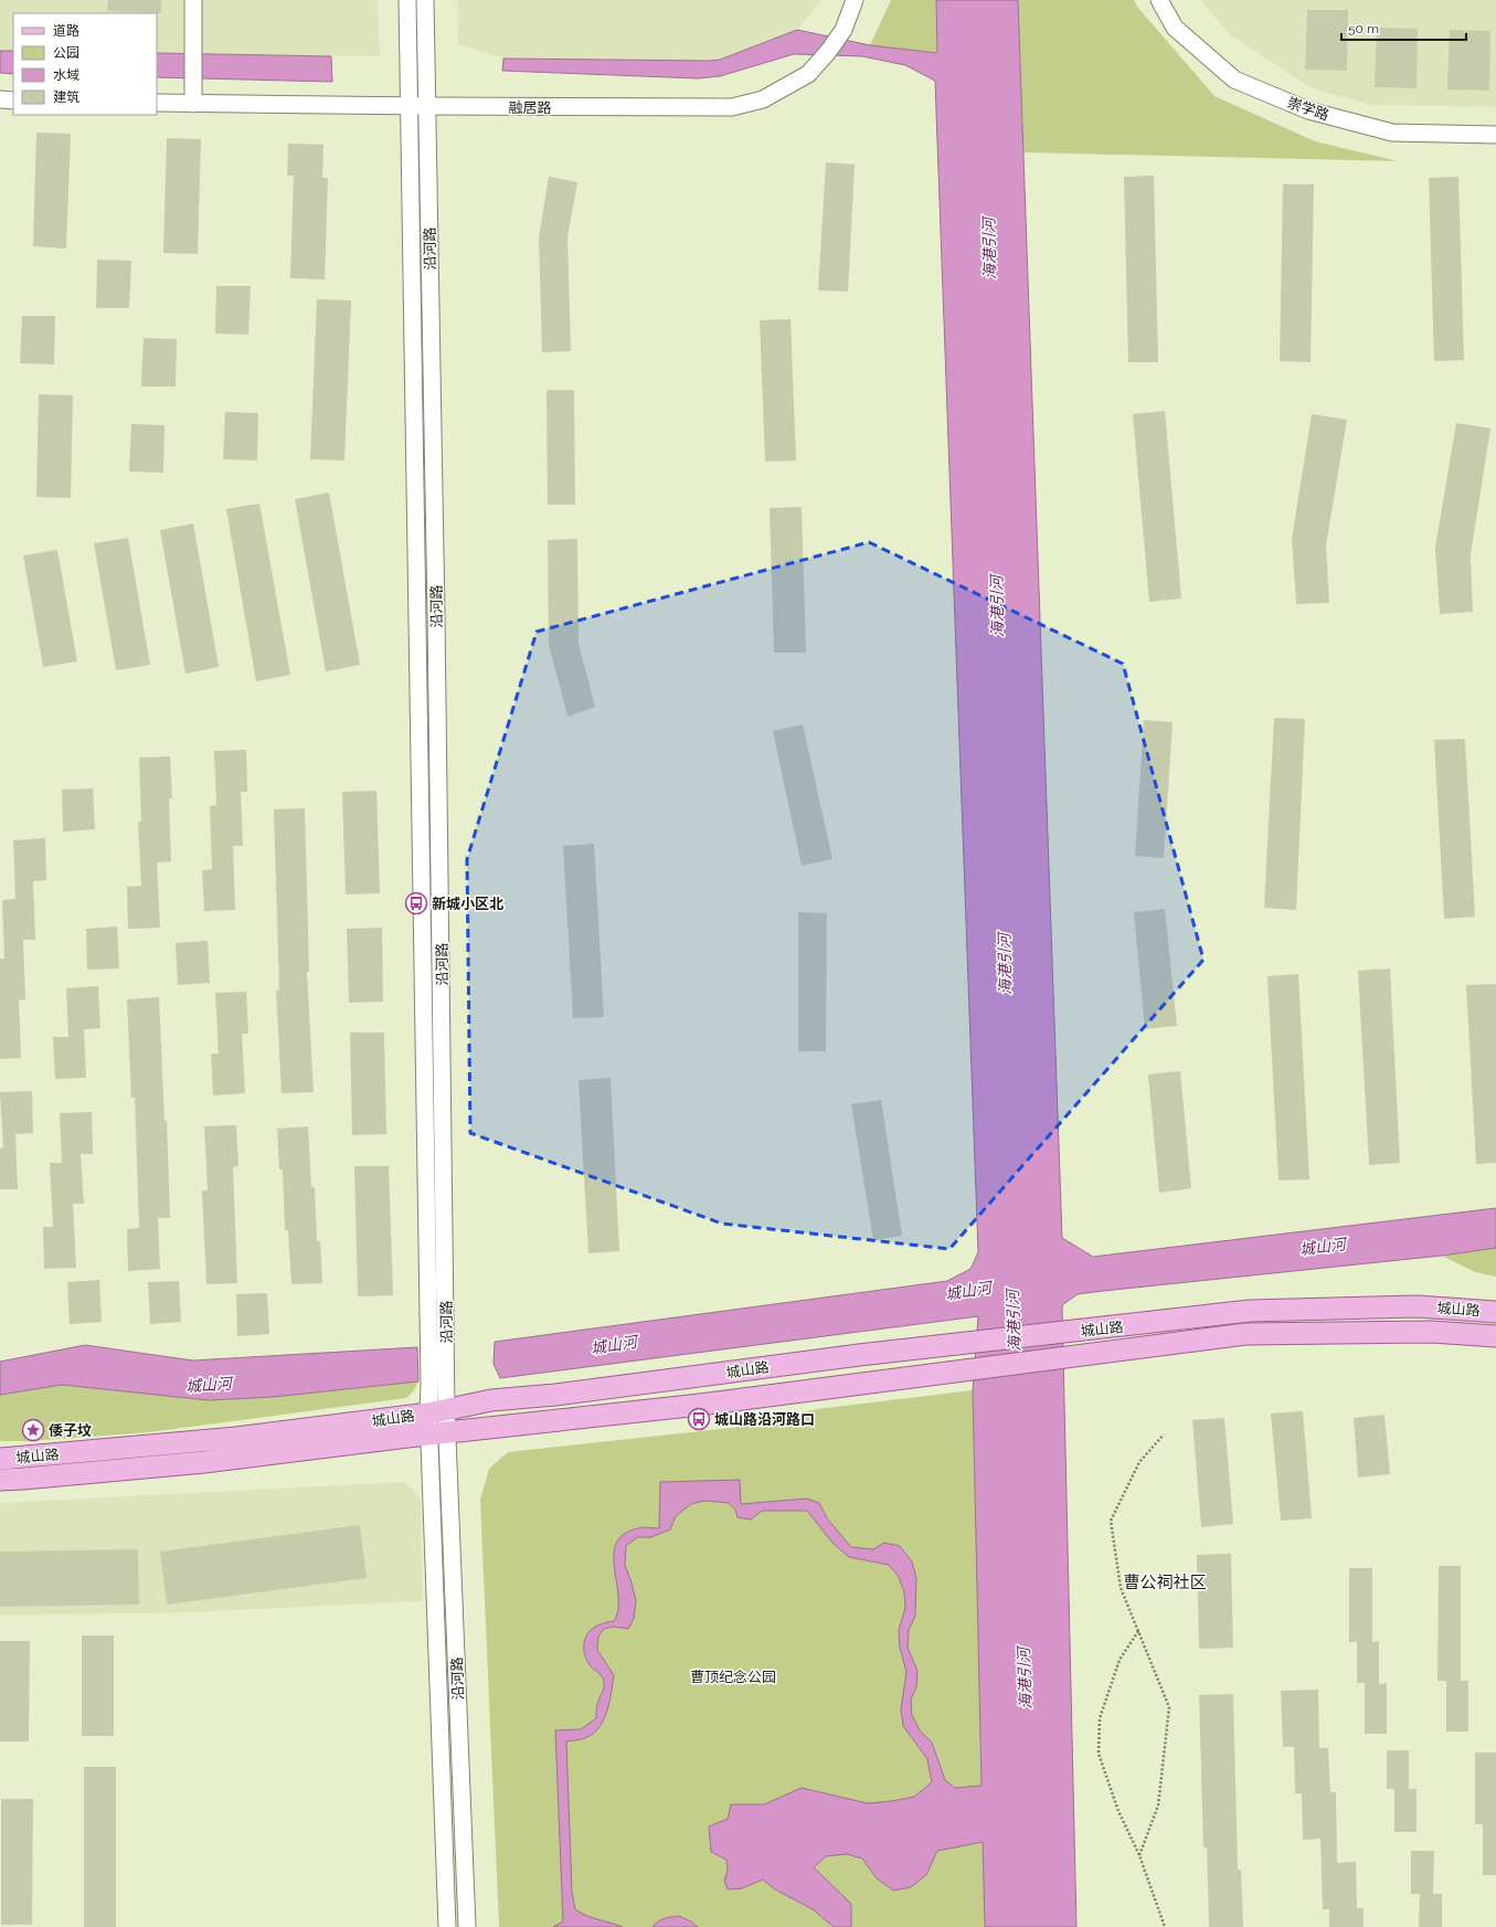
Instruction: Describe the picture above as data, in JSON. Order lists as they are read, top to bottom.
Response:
{
  "streets": {
    "main road": ["城山路"],
    "street": ["融居路", "崇学路", "沿河路"]
  },
  "crossings": [
    ["融居路", "沿河路"],
    ["沿河路", "城山路"]
  ],
  "districts": ["曹公祠社区"],
  "water": ["海港引河", "城山河"],
  "parks": ["曹顶纪念公园"],
  "places": {
    "bus stop": ["新城小区北", "城山路沿河路口"],
    "place": ["倭子坟"]
  },
  "legend": [
    "道路",
    "公园",
    "水域",
    "建筑"
  ],
  "scale_bar": "50 m"
}
